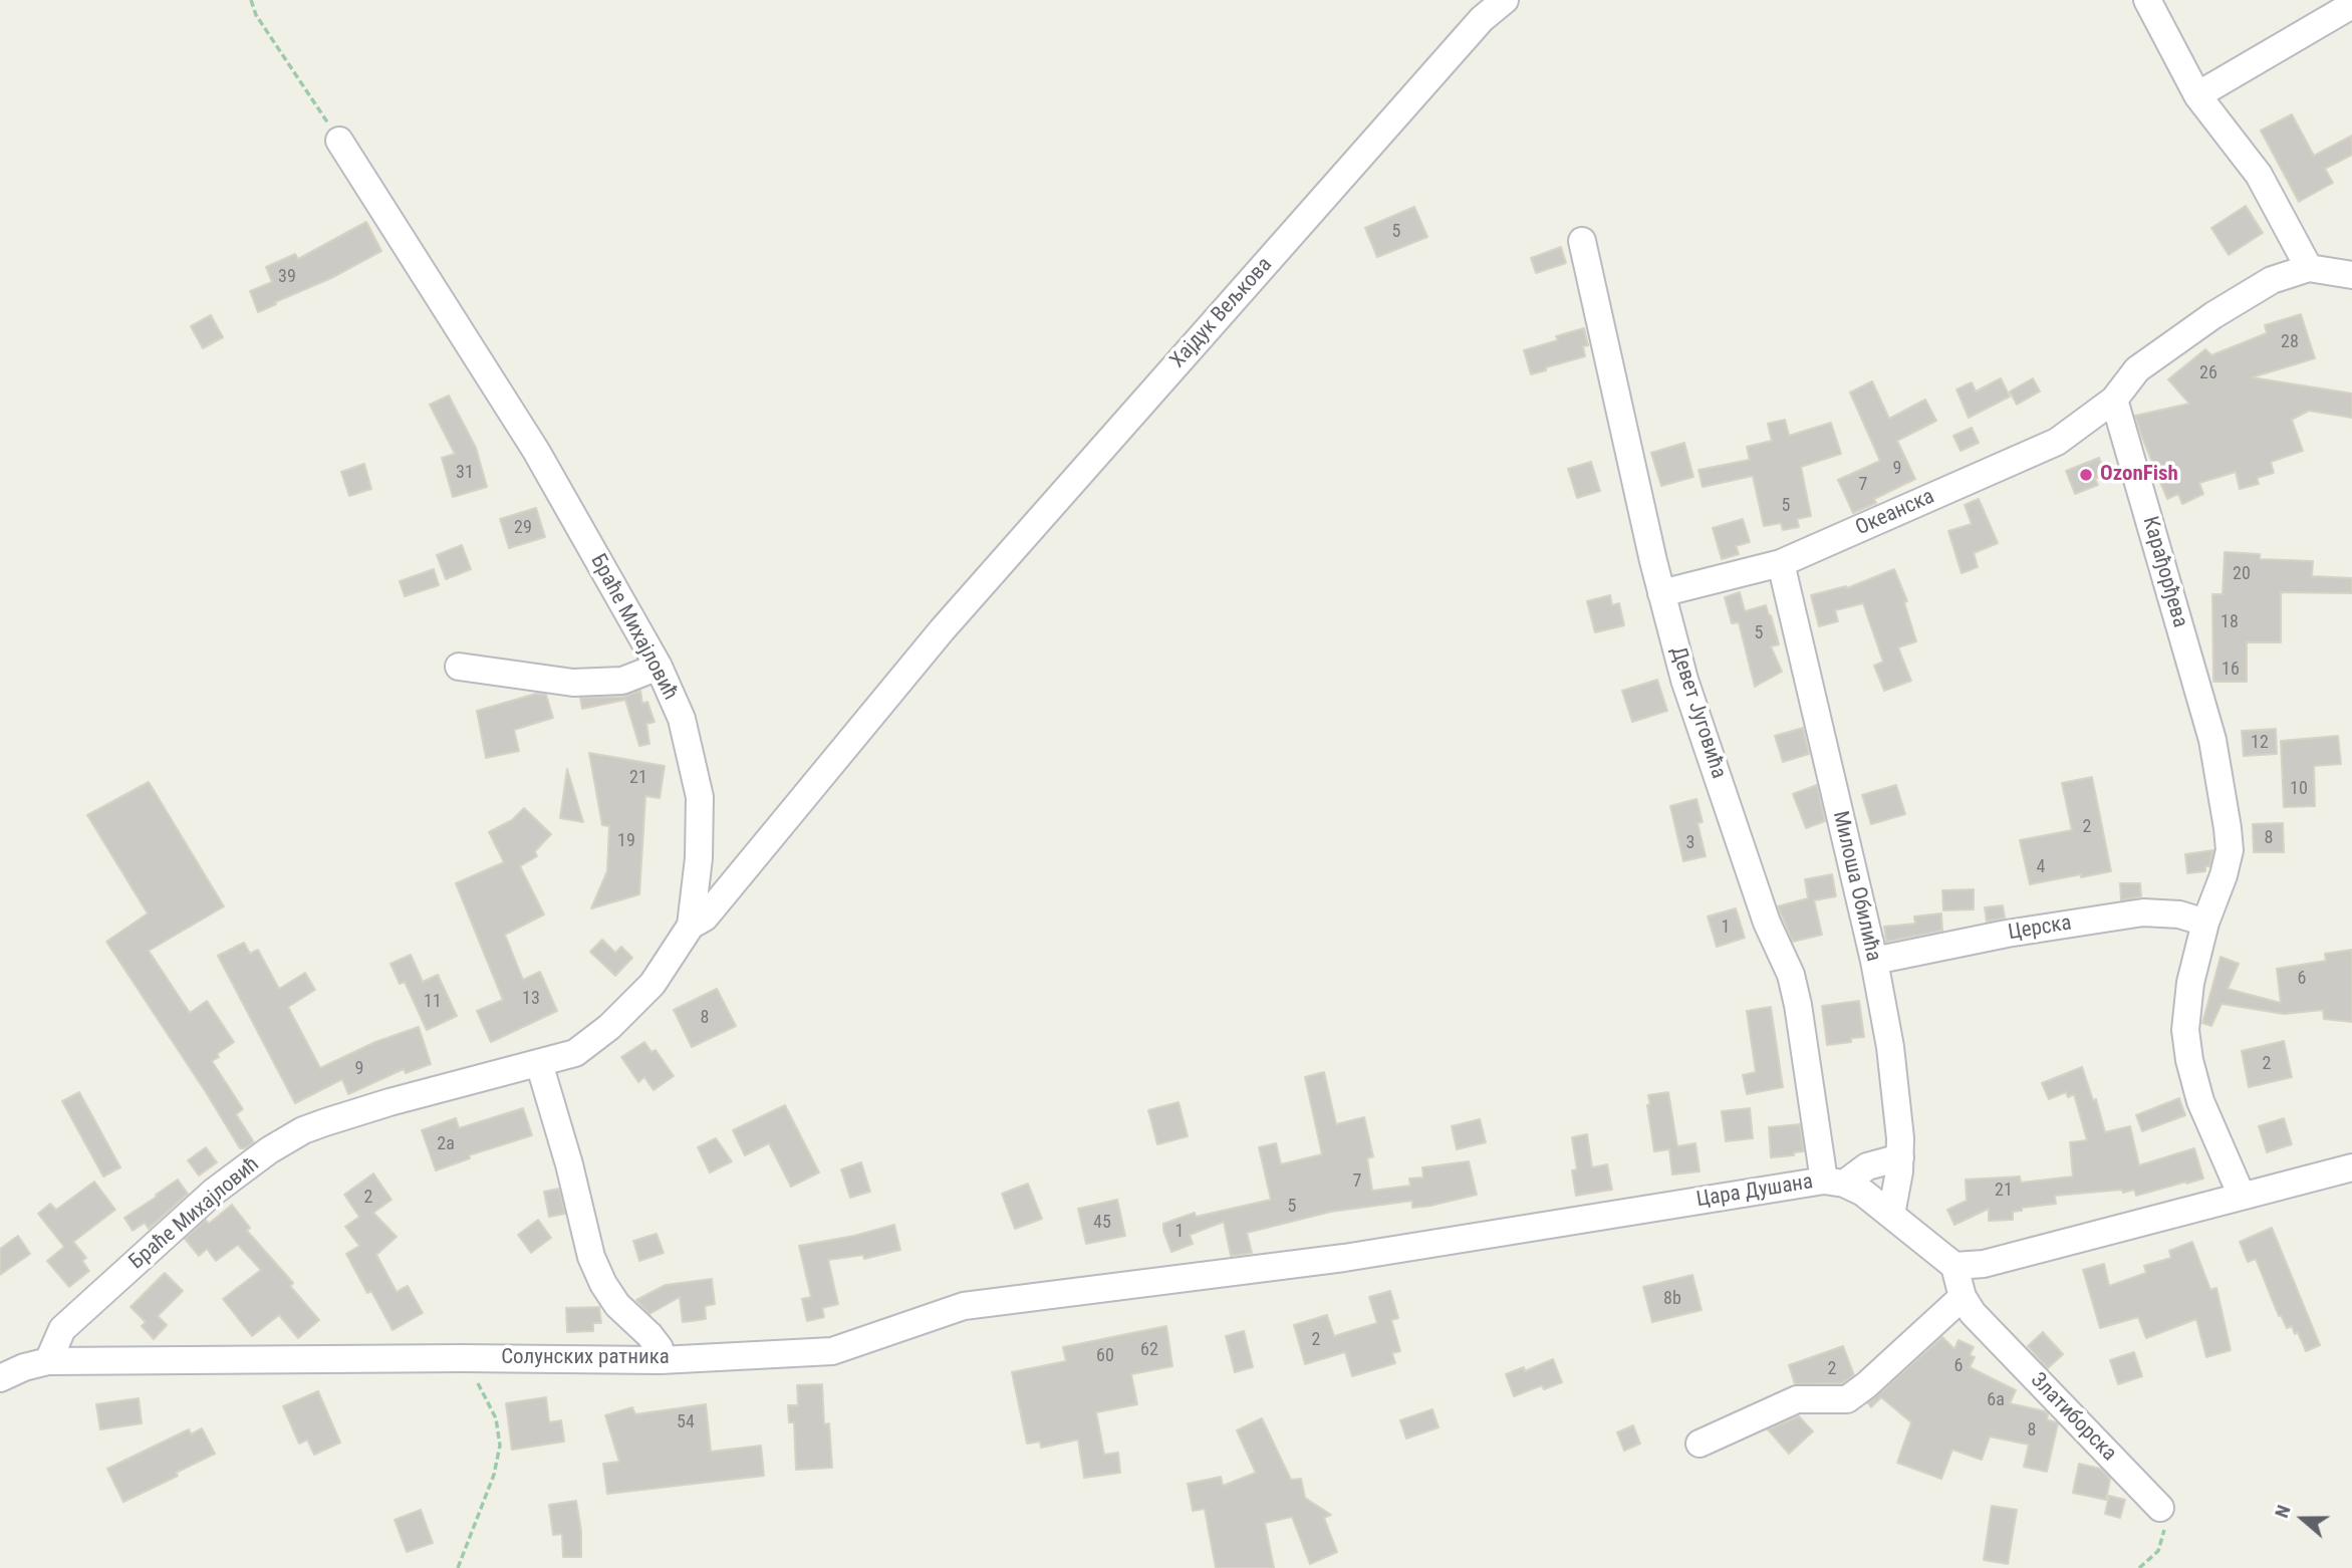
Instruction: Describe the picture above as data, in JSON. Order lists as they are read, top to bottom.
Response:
{
  "streets": {
    "street": [
      "Хајдук Вељкова",
      "Океанска",
      "Карађорђева",
      "Браће Михајловић",
      "Девет Југовића",
      "Милоша Обилића",
      "Церска",
      "Цара Душана",
      "Солунских ратника",
      "Златиборска"
    ]
  },
  "crossings": [
    ["Хајдук Вељкова", "Браће Михајловић"],
    ["Океанска", "Карађорђева"],
    ["Океанска", "Девет Југовића"],
    ["Океанска", "Милоша Обилића"],
    ["Карађорђева", "Церска"],
    ["Браће Михајловић", "Солунских ратника"],
    ["Девет Југовића", "Цара Душана"],
    ["Милоша Обилића", "Церска"],
    ["Милоша Обилића", "Цара Душана"],
    ["Цара Душана", "Солунских ратника"],
    ["Цара Душана", "Златиборска"]
  ],
  "places": ["OzonFish"],
  "house_numbers": [
    "5",
    "39",
    "28",
    "26",
    "9",
    "31",
    "7",
    "5",
    "29",
    "20",
    "18",
    "5",
    "16",
    "12",
    "21",
    "10",
    "2",
    "8",
    "19",
    "3",
    "4",
    "1",
    "6",
    "13",
    "11",
    "8",
    "2",
    "9",
    "2a",
    "7",
    "21",
    "2",
    "5",
    "45",
    "1",
    "8b",
    "2",
    "62",
    "60",
    "6",
    "2",
    "6a",
    "54",
    "8"
  ],
  "north": "left"
}
